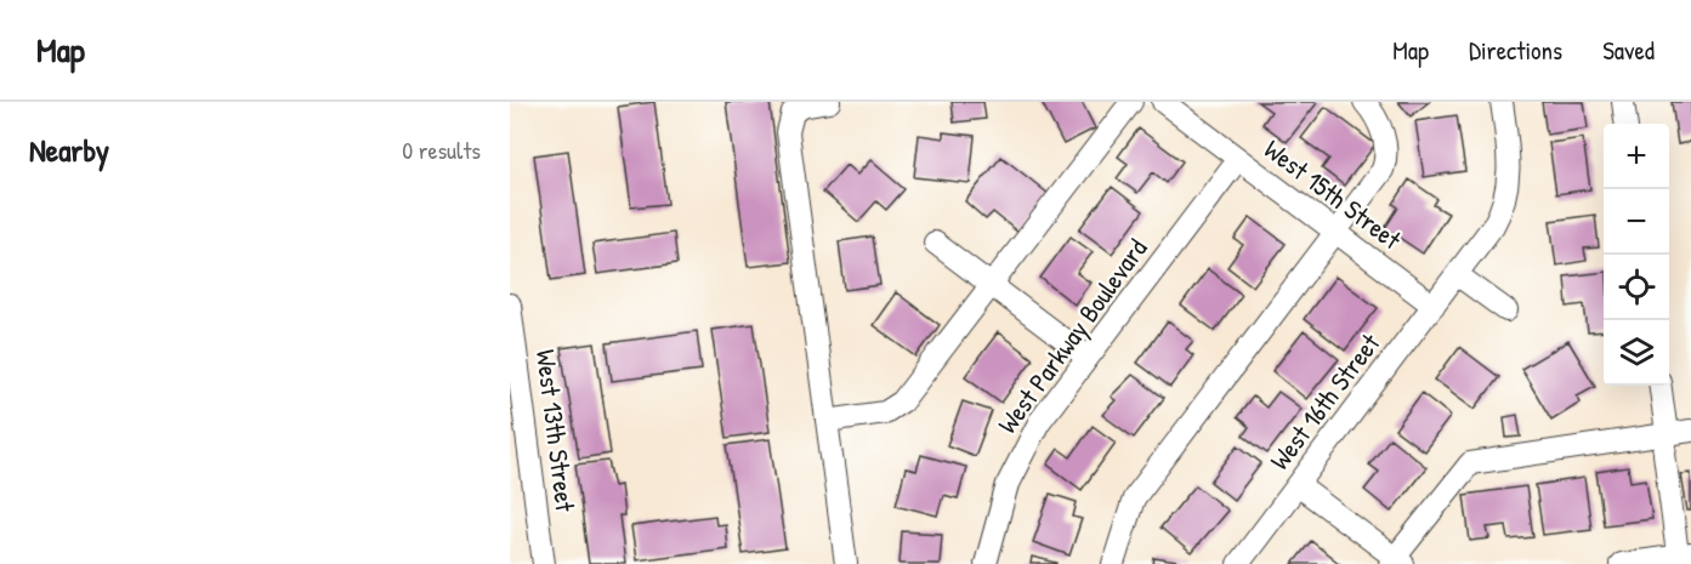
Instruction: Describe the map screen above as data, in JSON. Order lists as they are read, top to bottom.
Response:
{
  "streets": {
    "street": [
      "West 15th Street",
      "West Parkway Boulevard",
      "West 16th Street",
      "West 13th Street"
    ]
  },
  "crossings": [
    ["West 15th Street", "West Parkway Boulevard"],
    ["West 15th Street", "West 16th Street"]
  ],
  "page": {
    "header": "Map",
    "nav": ["Map", "Directions", "Saved"],
    "heading": ["Nearby", "0 results"],
    "map_buttons": ["+", "−"]
  }
}
